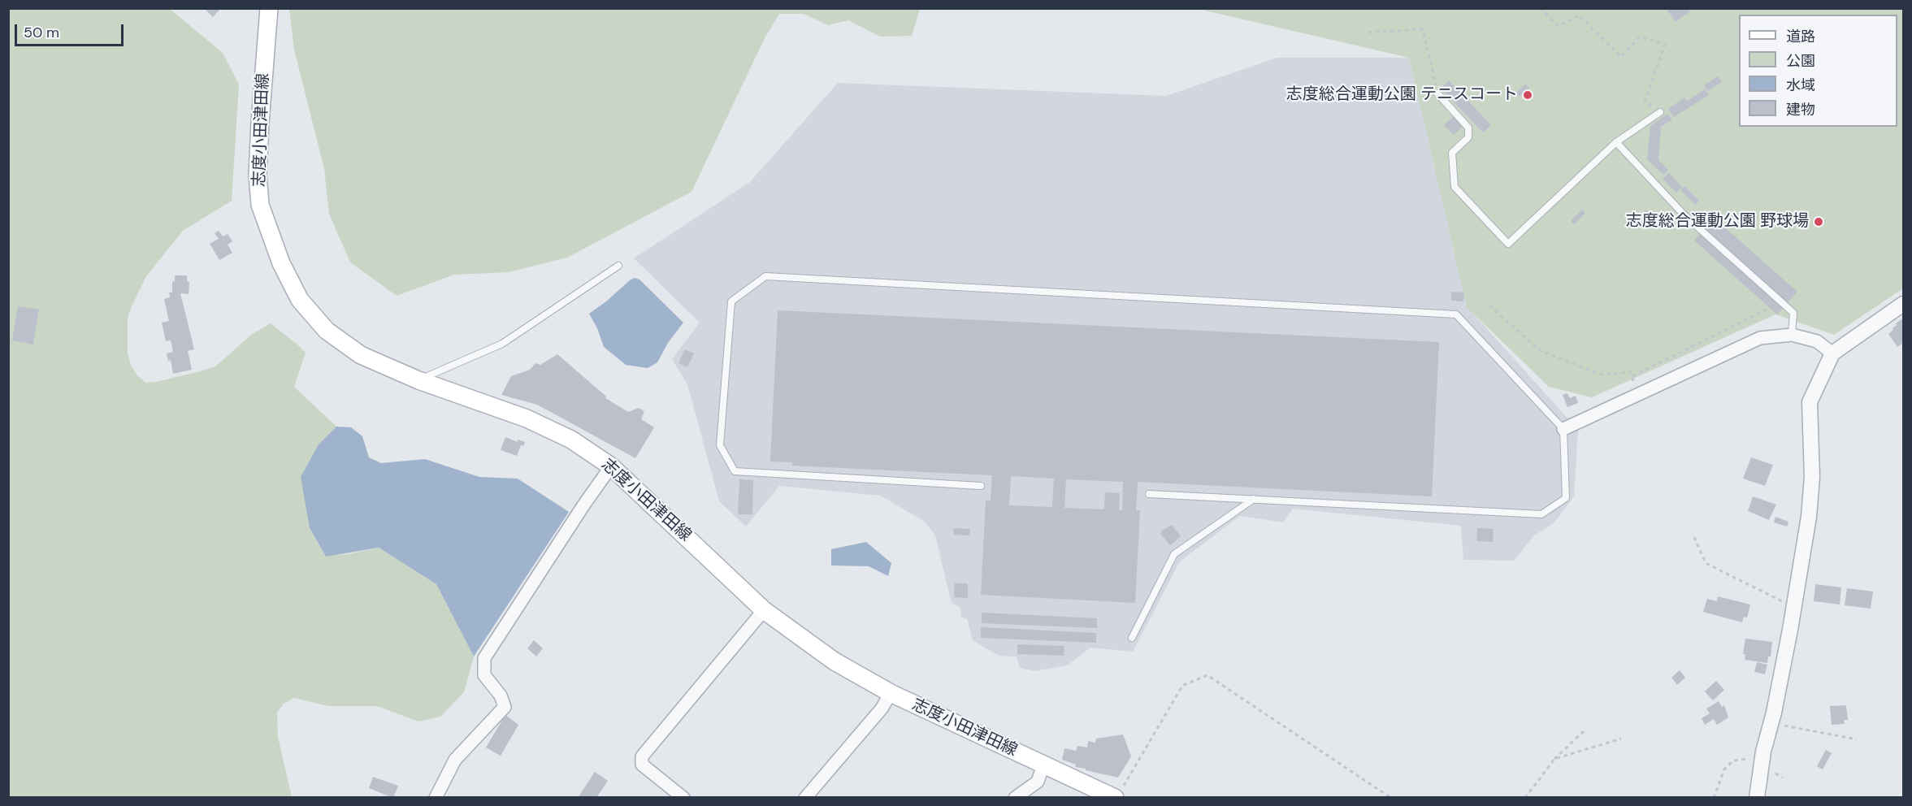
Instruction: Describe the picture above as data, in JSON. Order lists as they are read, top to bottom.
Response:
{
  "streets": {
    "main road": ["志度小田津田線"]
  },
  "places": ["志度総合運動公園 テニスコート", "志度総合運動公園 野球場"],
  "legend": [
    "道路",
    "公園",
    "水域",
    "建物"
  ],
  "scale_bar": "50 m"
}
